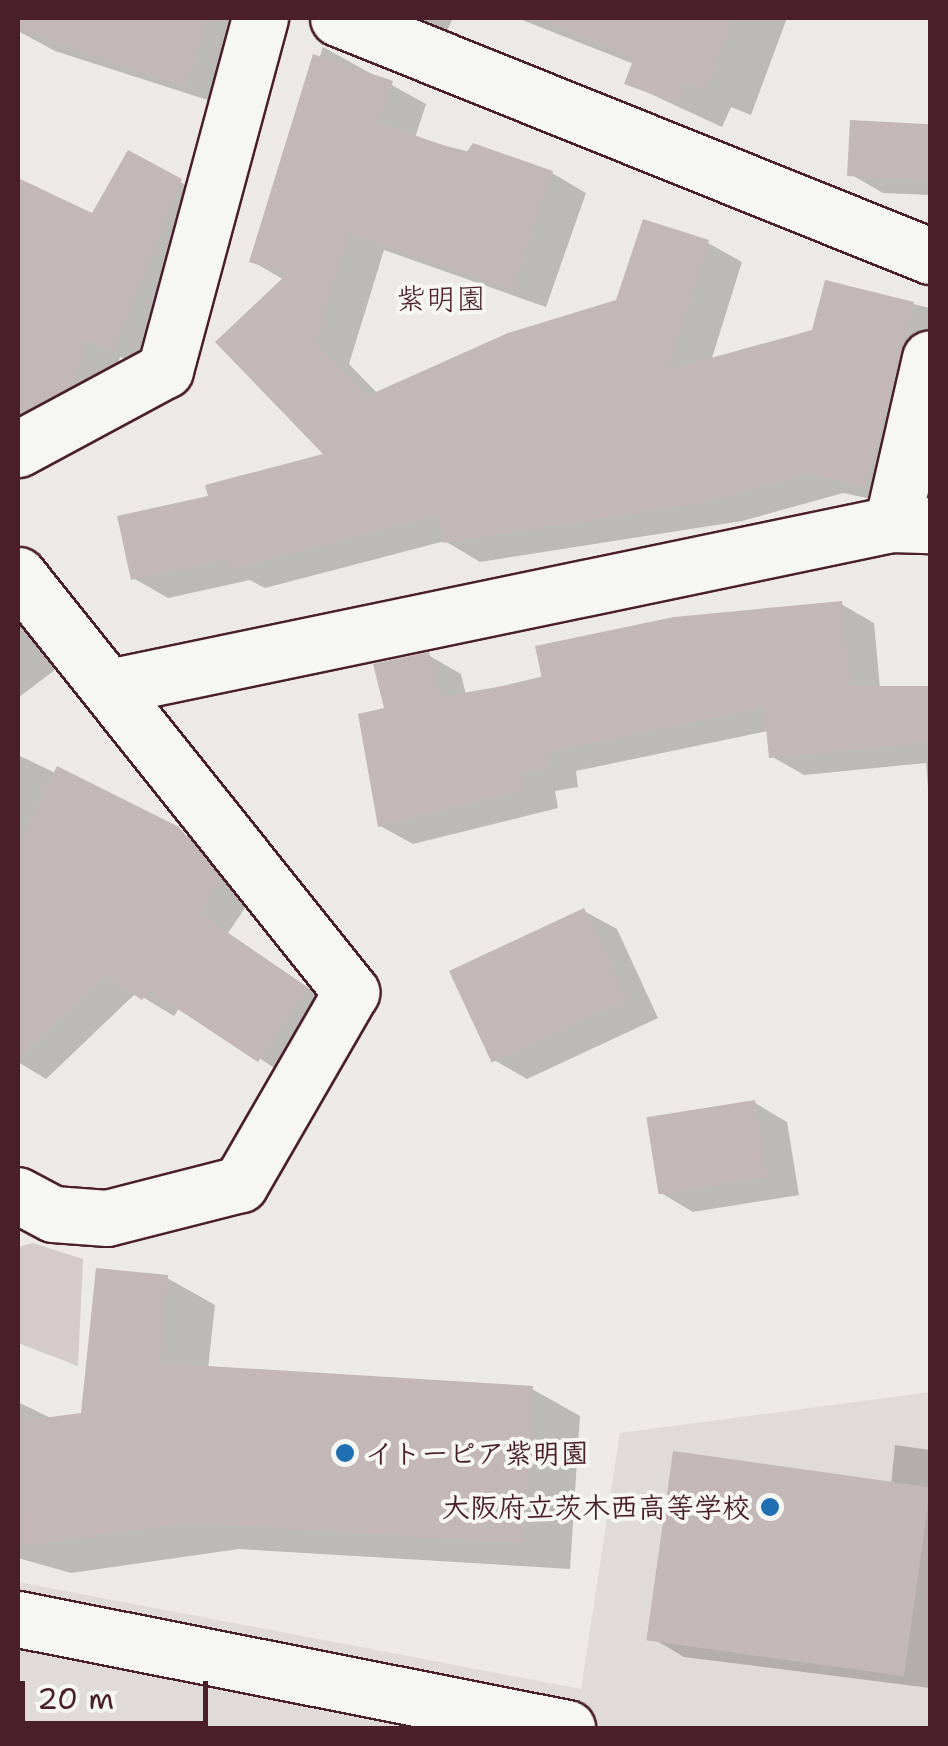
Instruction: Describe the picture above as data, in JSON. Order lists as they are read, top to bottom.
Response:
{
  "districts": ["紫明園"],
  "places": ["イトーピア紫明園", "大阪府立茨木西高等学校"],
  "scale_bar": "20 m"
}
